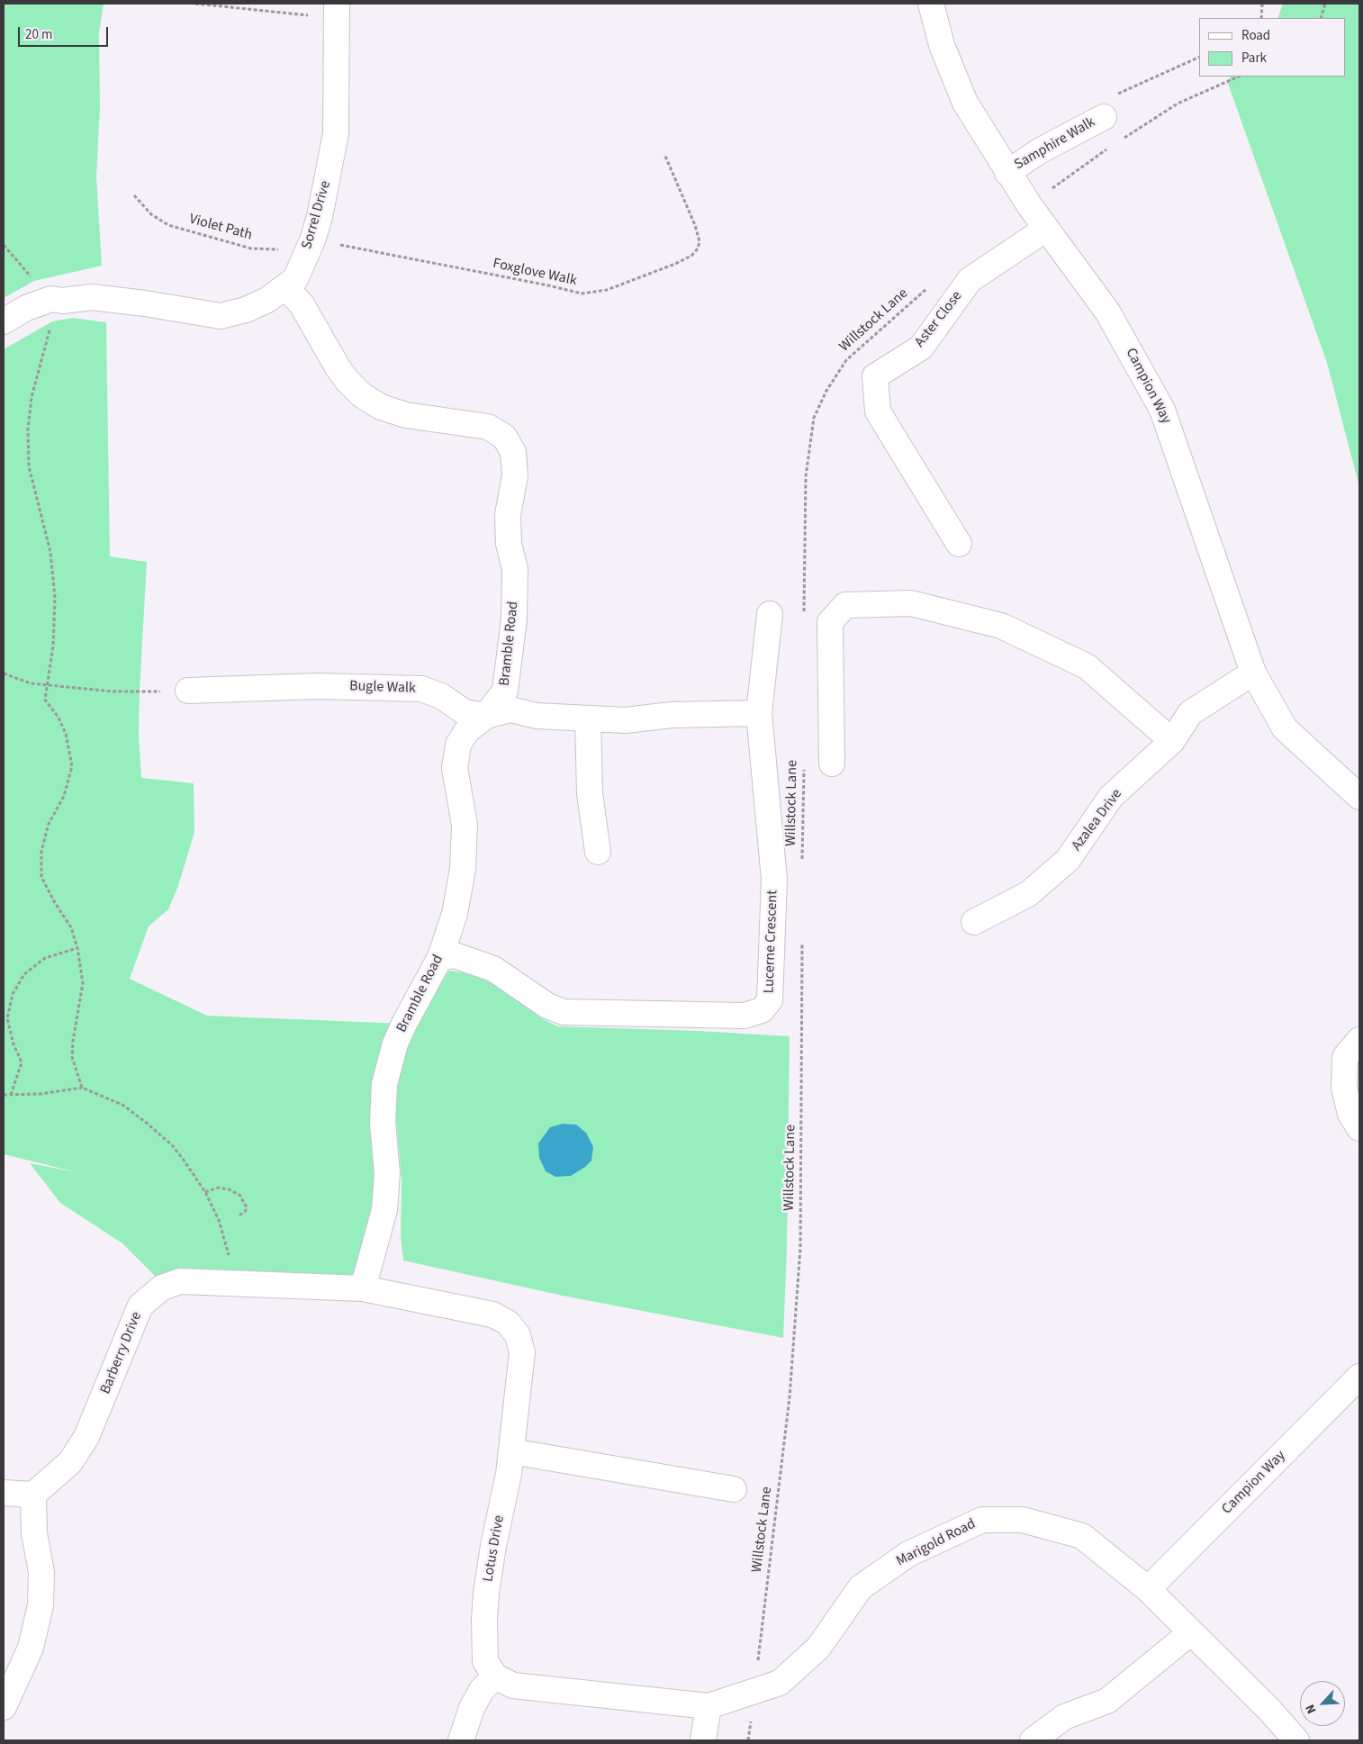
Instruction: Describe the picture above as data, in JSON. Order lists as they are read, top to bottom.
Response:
{
  "streets": {
    "street": [
      "Samphire Walk",
      "Sorrel Drive",
      "Aster Close",
      "Campion Way",
      "Bramble Road",
      "Bugle Walk",
      "Azalea Drive",
      "Lucerne Crescent",
      "Barberry Drive",
      "Marigold Road",
      "Lotus Drive"
    ],
    "path": ["Violet Path", "Foxglove Walk", "Willstock Lane"]
  },
  "crossings": [
    ["Samphire Walk", "Campion Way"],
    ["Sorrel Drive", "Violet Path"],
    ["Sorrel Drive", "Foxglove Walk"],
    ["Sorrel Drive", "Bramble Road"],
    ["Violet Path", "Foxglove Walk"],
    ["Aster Close", "Campion Way"],
    ["Willstock Lane", "Marigold Road"],
    ["Campion Way", "Azalea Drive"],
    ["Campion Way", "Marigold Road"],
    ["Bramble Road", "Bugle Walk"],
    ["Bramble Road", "Lucerne Crescent"],
    ["Bramble Road", "Barberry Drive"],
    ["Bramble Road", "Lotus Drive"],
    ["Bugle Walk", "Lucerne Crescent"],
    ["Barberry Drive", "Lotus Drive"]
  ],
  "legend": ["Road", "Park"],
  "scale_bar": "20 m",
  "north": "bottom left"
}
